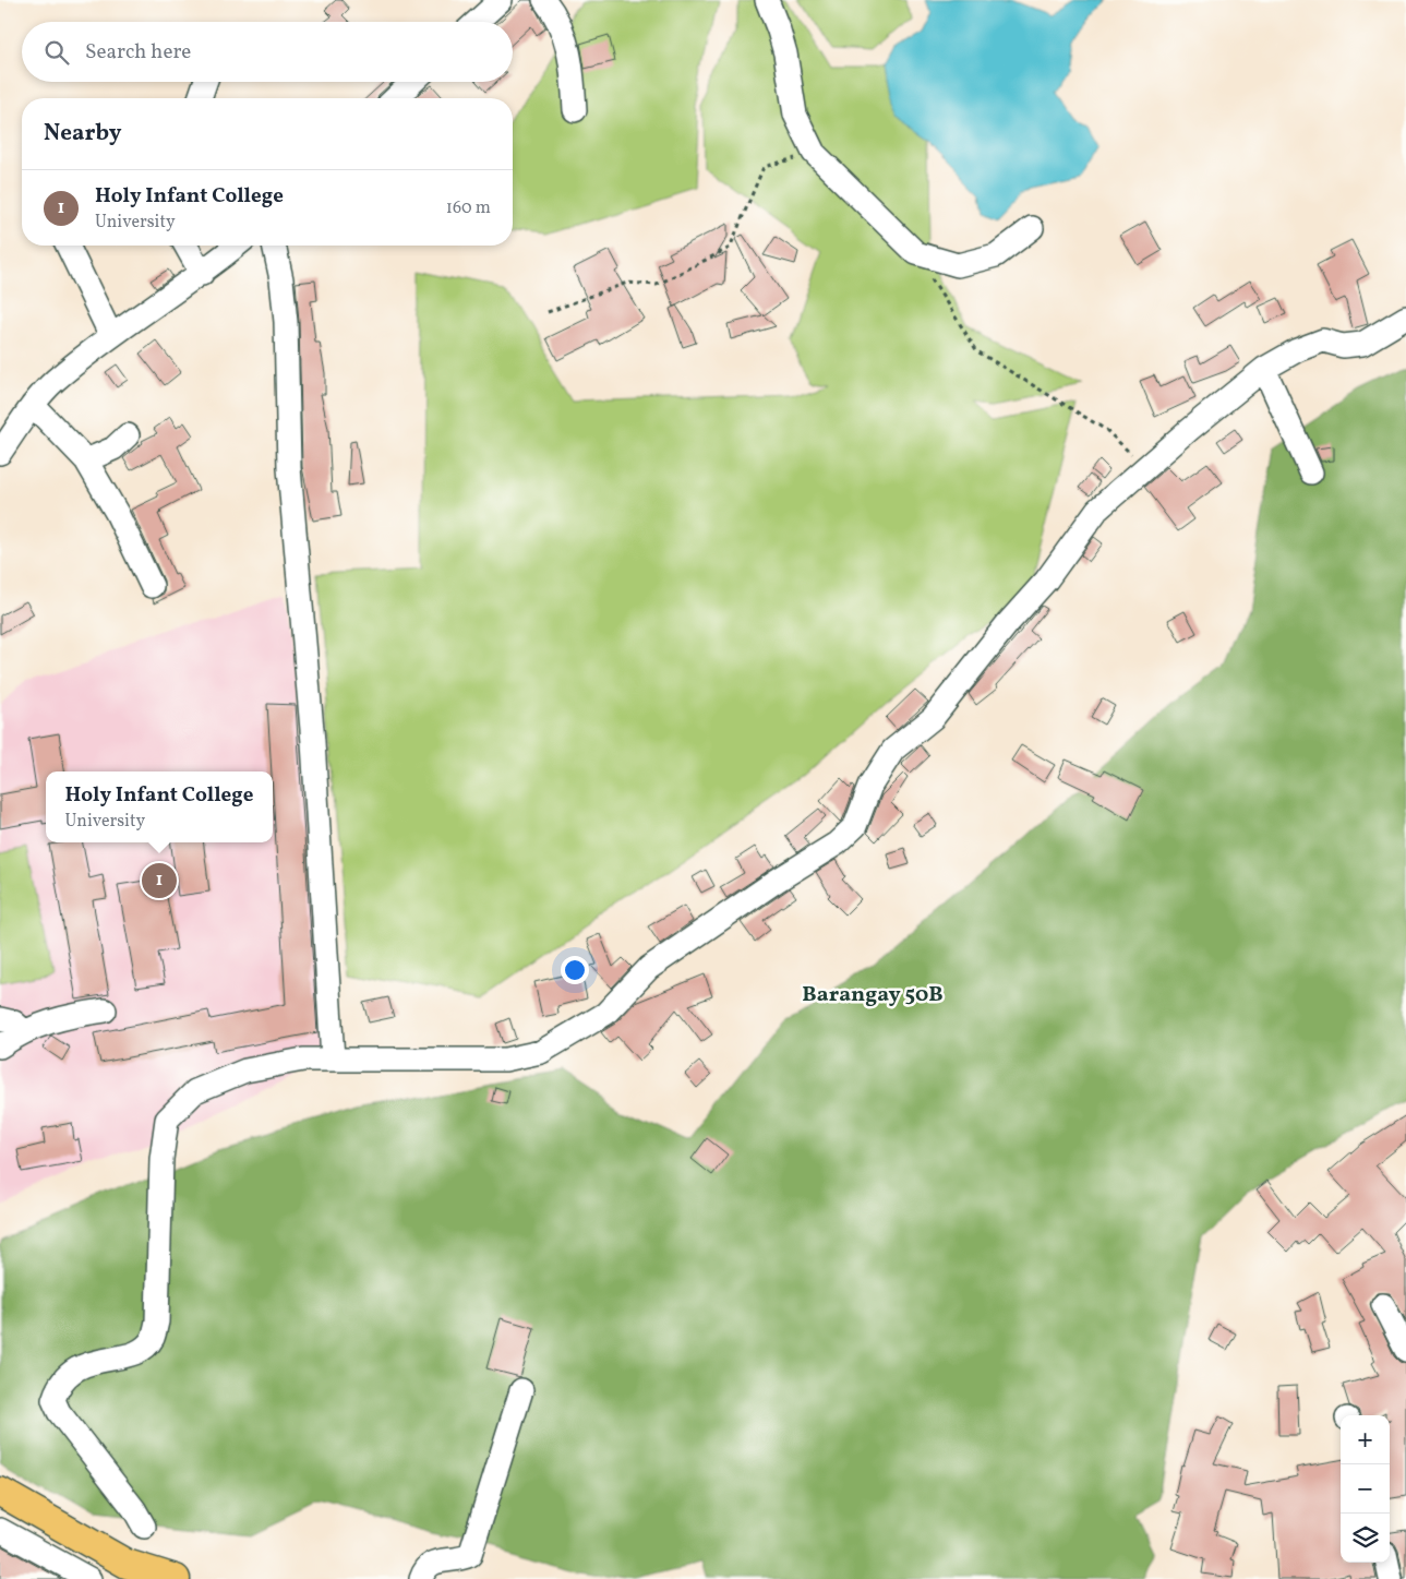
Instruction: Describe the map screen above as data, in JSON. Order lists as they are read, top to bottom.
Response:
{
  "districts": ["Barangay 50B"],
  "page": {
    "search": "Search here",
    "heading": "Nearby",
    "list": [
      {
        "mark": "1",
        "name": "Holy Infant College",
        "note": "University",
        "value": "160 m"
      }
    ],
    "popup": ["Holy Infant College", "University"],
    "pins": "1",
    "map_buttons": ["+", "−"]
  }
}
